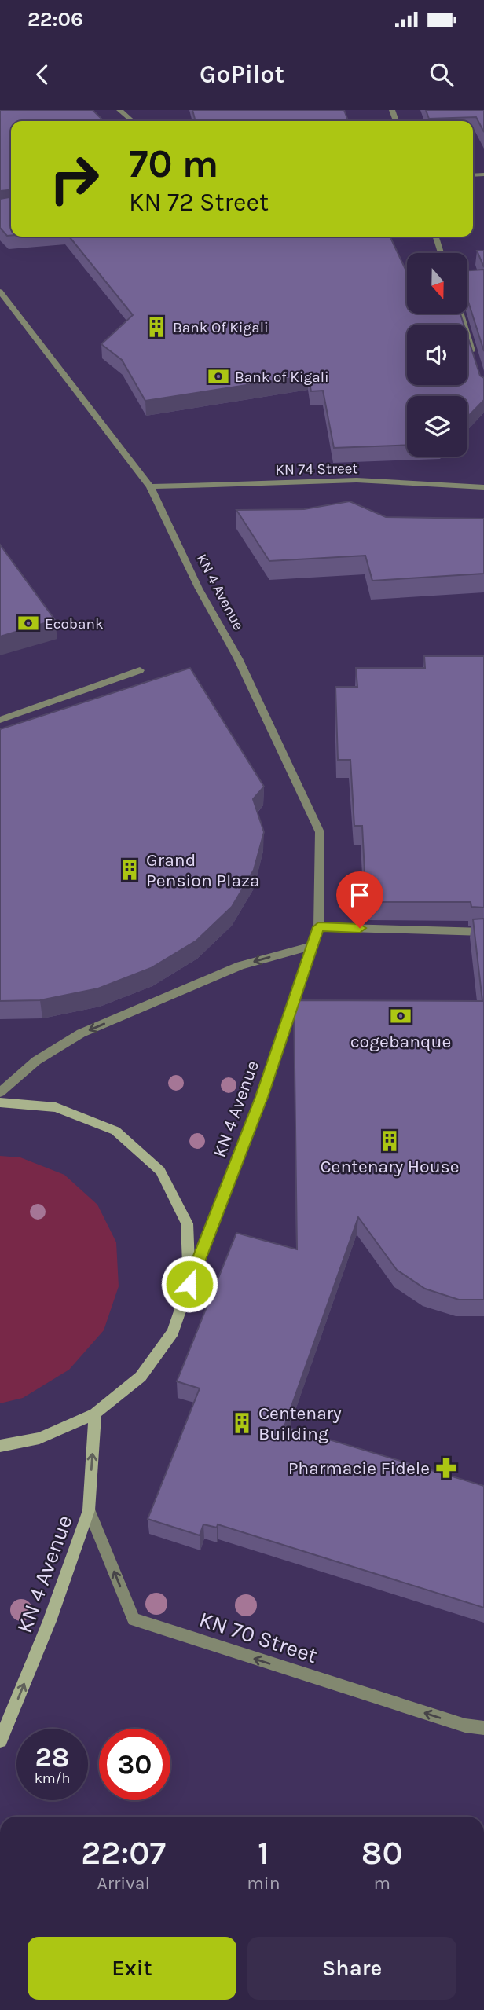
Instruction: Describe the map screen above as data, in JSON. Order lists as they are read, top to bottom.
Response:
{
  "streets": {
    "main road": ["KN 4 Avenue"],
    "street": ["KN 74 Street", "KN 70 Street"]
  },
  "crossings": [
    ["KN 74 Street", "KN 4 Avenue"],
    ["KN 4 Avenue", "KN 70 Street"]
  ],
  "one_way": ["KN 70 Street"],
  "places": {
    "building": [
      "Bank Of Kigali",
      "Grand Pension Plaza",
      "Centenary House",
      "Centenary Building"
    ],
    "bank": ["Bank of Kigali", "Ecobank", "cogebanque"],
    "pharmacy": ["Pharmacie Fidele"]
  },
  "north": "bottom",
  "page": {
    "status": "22:06",
    "header": "GoPilot",
    "turn": ["70 m", "KN 72 Street"],
    "speed": "28 km/h",
    "limit": "30",
    "eta": [
      "22:07",
      "Arrival",
      "1",
      "min",
      "80",
      "m"
    ],
    "buttons": ["Exit", "Share"]
  }
}
